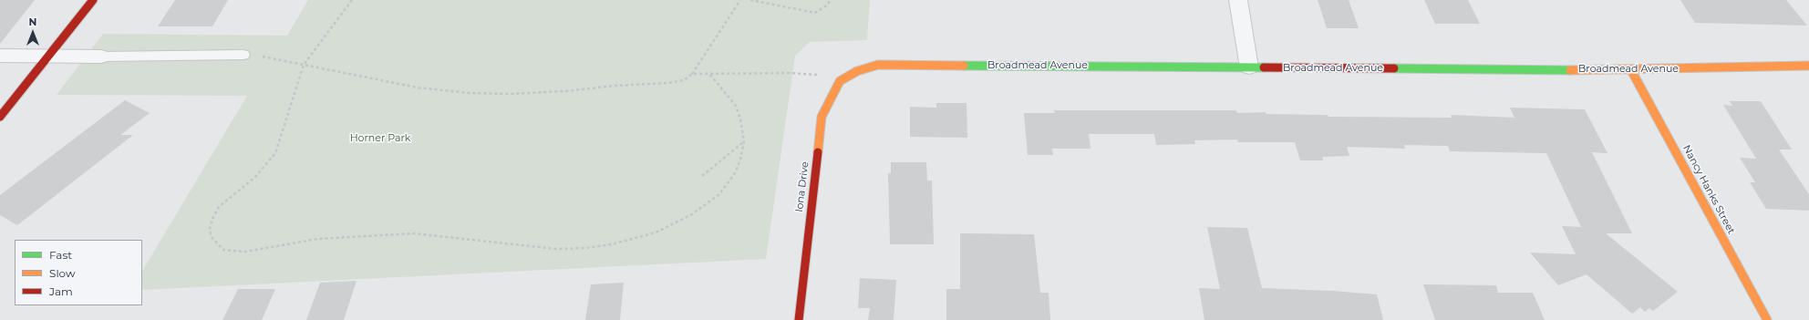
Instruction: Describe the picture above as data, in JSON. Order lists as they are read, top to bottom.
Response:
{
  "streets": {
    "street": ["Broadmead Avenue", "Iona Drive", "Nancy Hanks Street"]
  },
  "crossings": [
    ["Broadmead Avenue", "Iona Drive"],
    ["Broadmead Avenue", "Nancy Hanks Street"]
  ],
  "parks": ["Horner Park"],
  "legend": ["Fast", "Slow", "Jam"],
  "north": "top"
}
